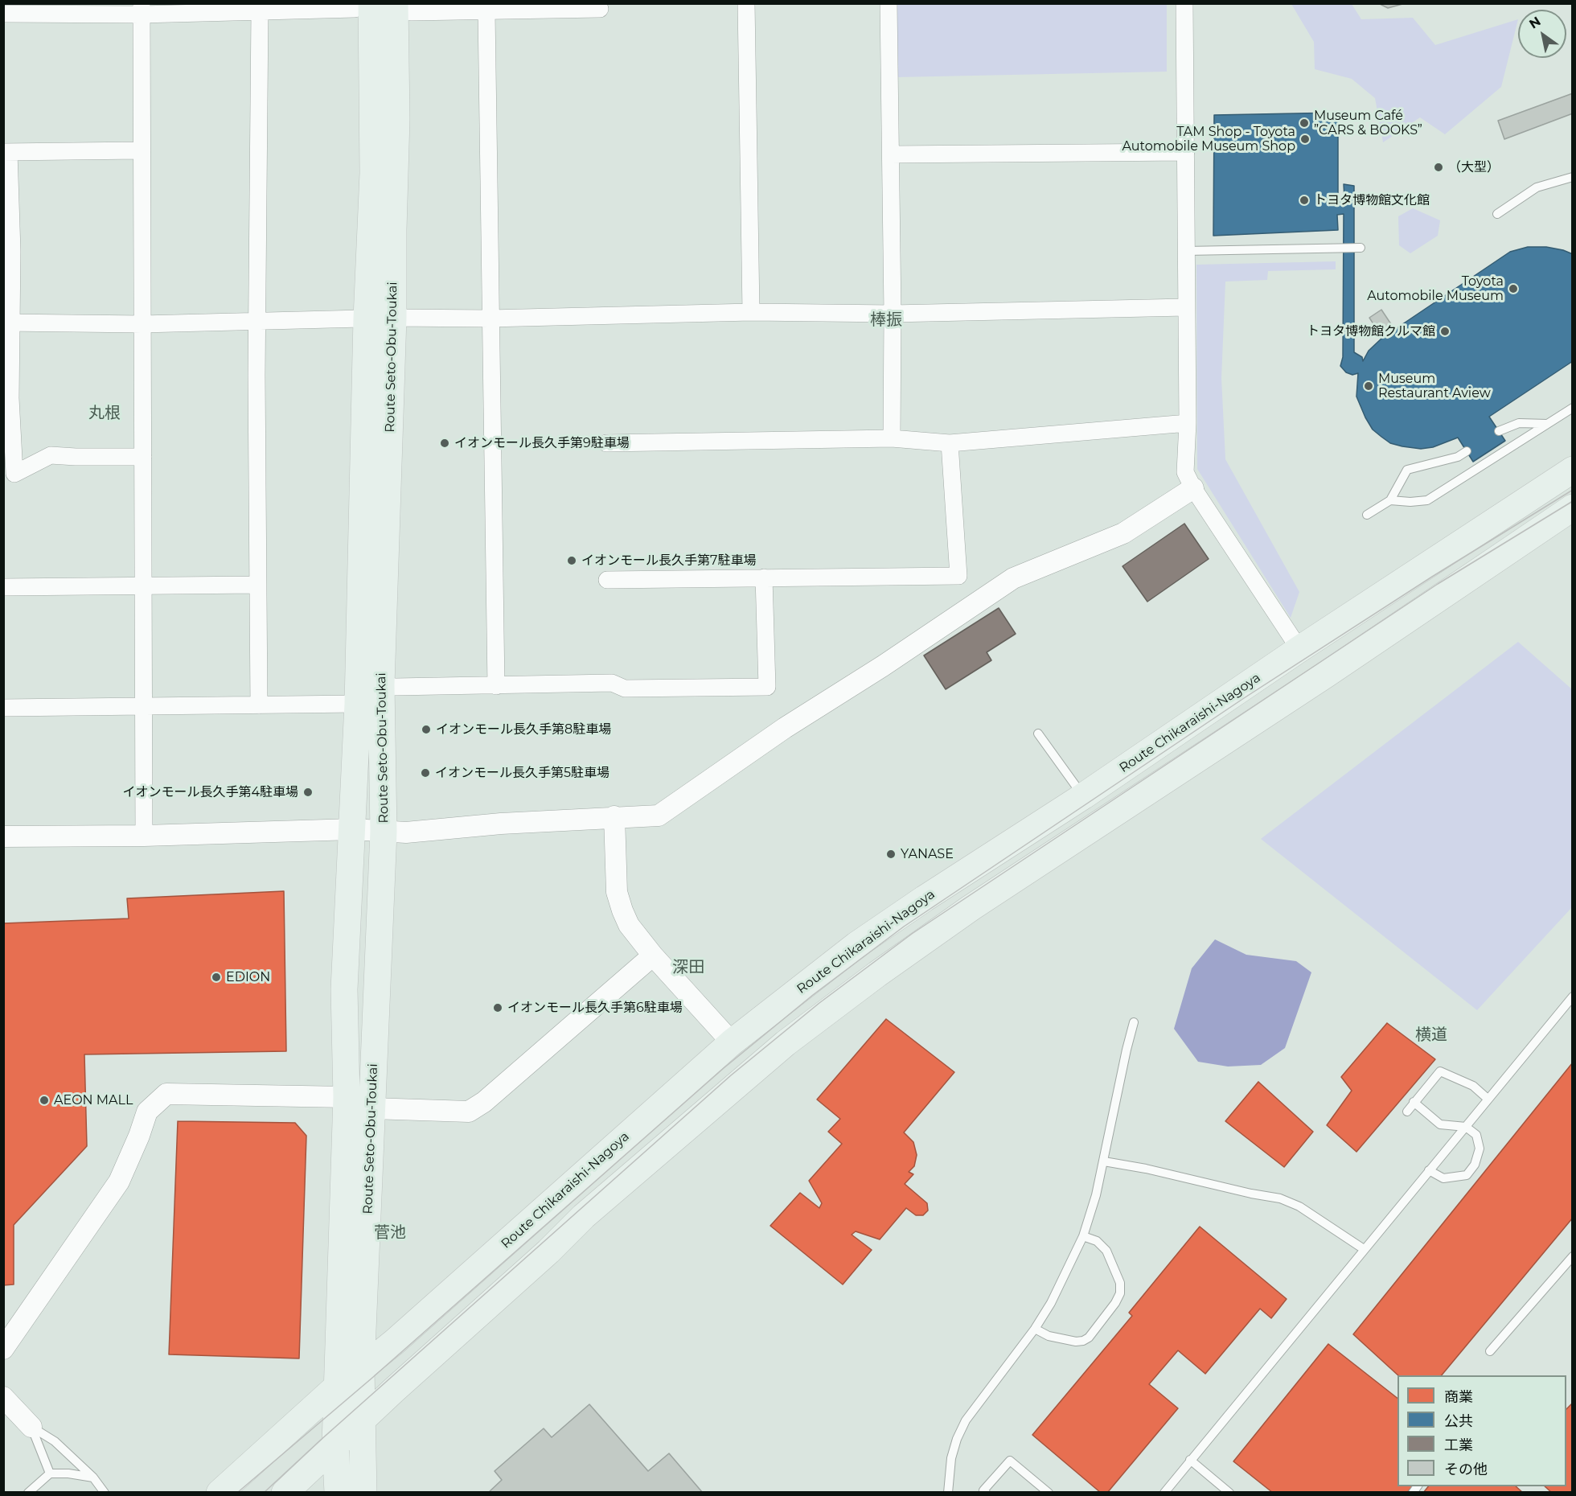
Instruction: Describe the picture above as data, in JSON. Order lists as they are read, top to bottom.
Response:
{
  "streets": {
    "main road": ["Route Seto-Obu-Toukai", "Route Chikaraishi-Nagoya"]
  },
  "crossings": [
    ["Route Seto-Obu-Toukai", "Route Chikaraishi-Nagoya"]
  ],
  "districts": [
    "棒振",
    "丸根",
    "深田",
    "横道",
    "菅池"
  ],
  "places": [
    "Museum Café ”CARS & BOOKS”",
    "TAM Shop - Toyota Automobile Museum Shop",
    "（大型）",
    "トヨタ博物館文化館",
    "Toyota Automobile Museum",
    "トヨタ博物館クルマ館",
    "Museum Restaurant Aview",
    "イオンモール長久手第9駐車場",
    "イオンモール長久手第7駐車場",
    "イオンモール長久手第8駐車場",
    "イオンモール長久手第5駐車場",
    "イオンモール長久手第4駐車場",
    "YANASE",
    "EDION",
    "イオンモール長久手第6駐車場",
    "AEON MALL"
  ],
  "legend": [
    "商業",
    "公共",
    "工業",
    "その他"
  ],
  "north": "top left"
}
